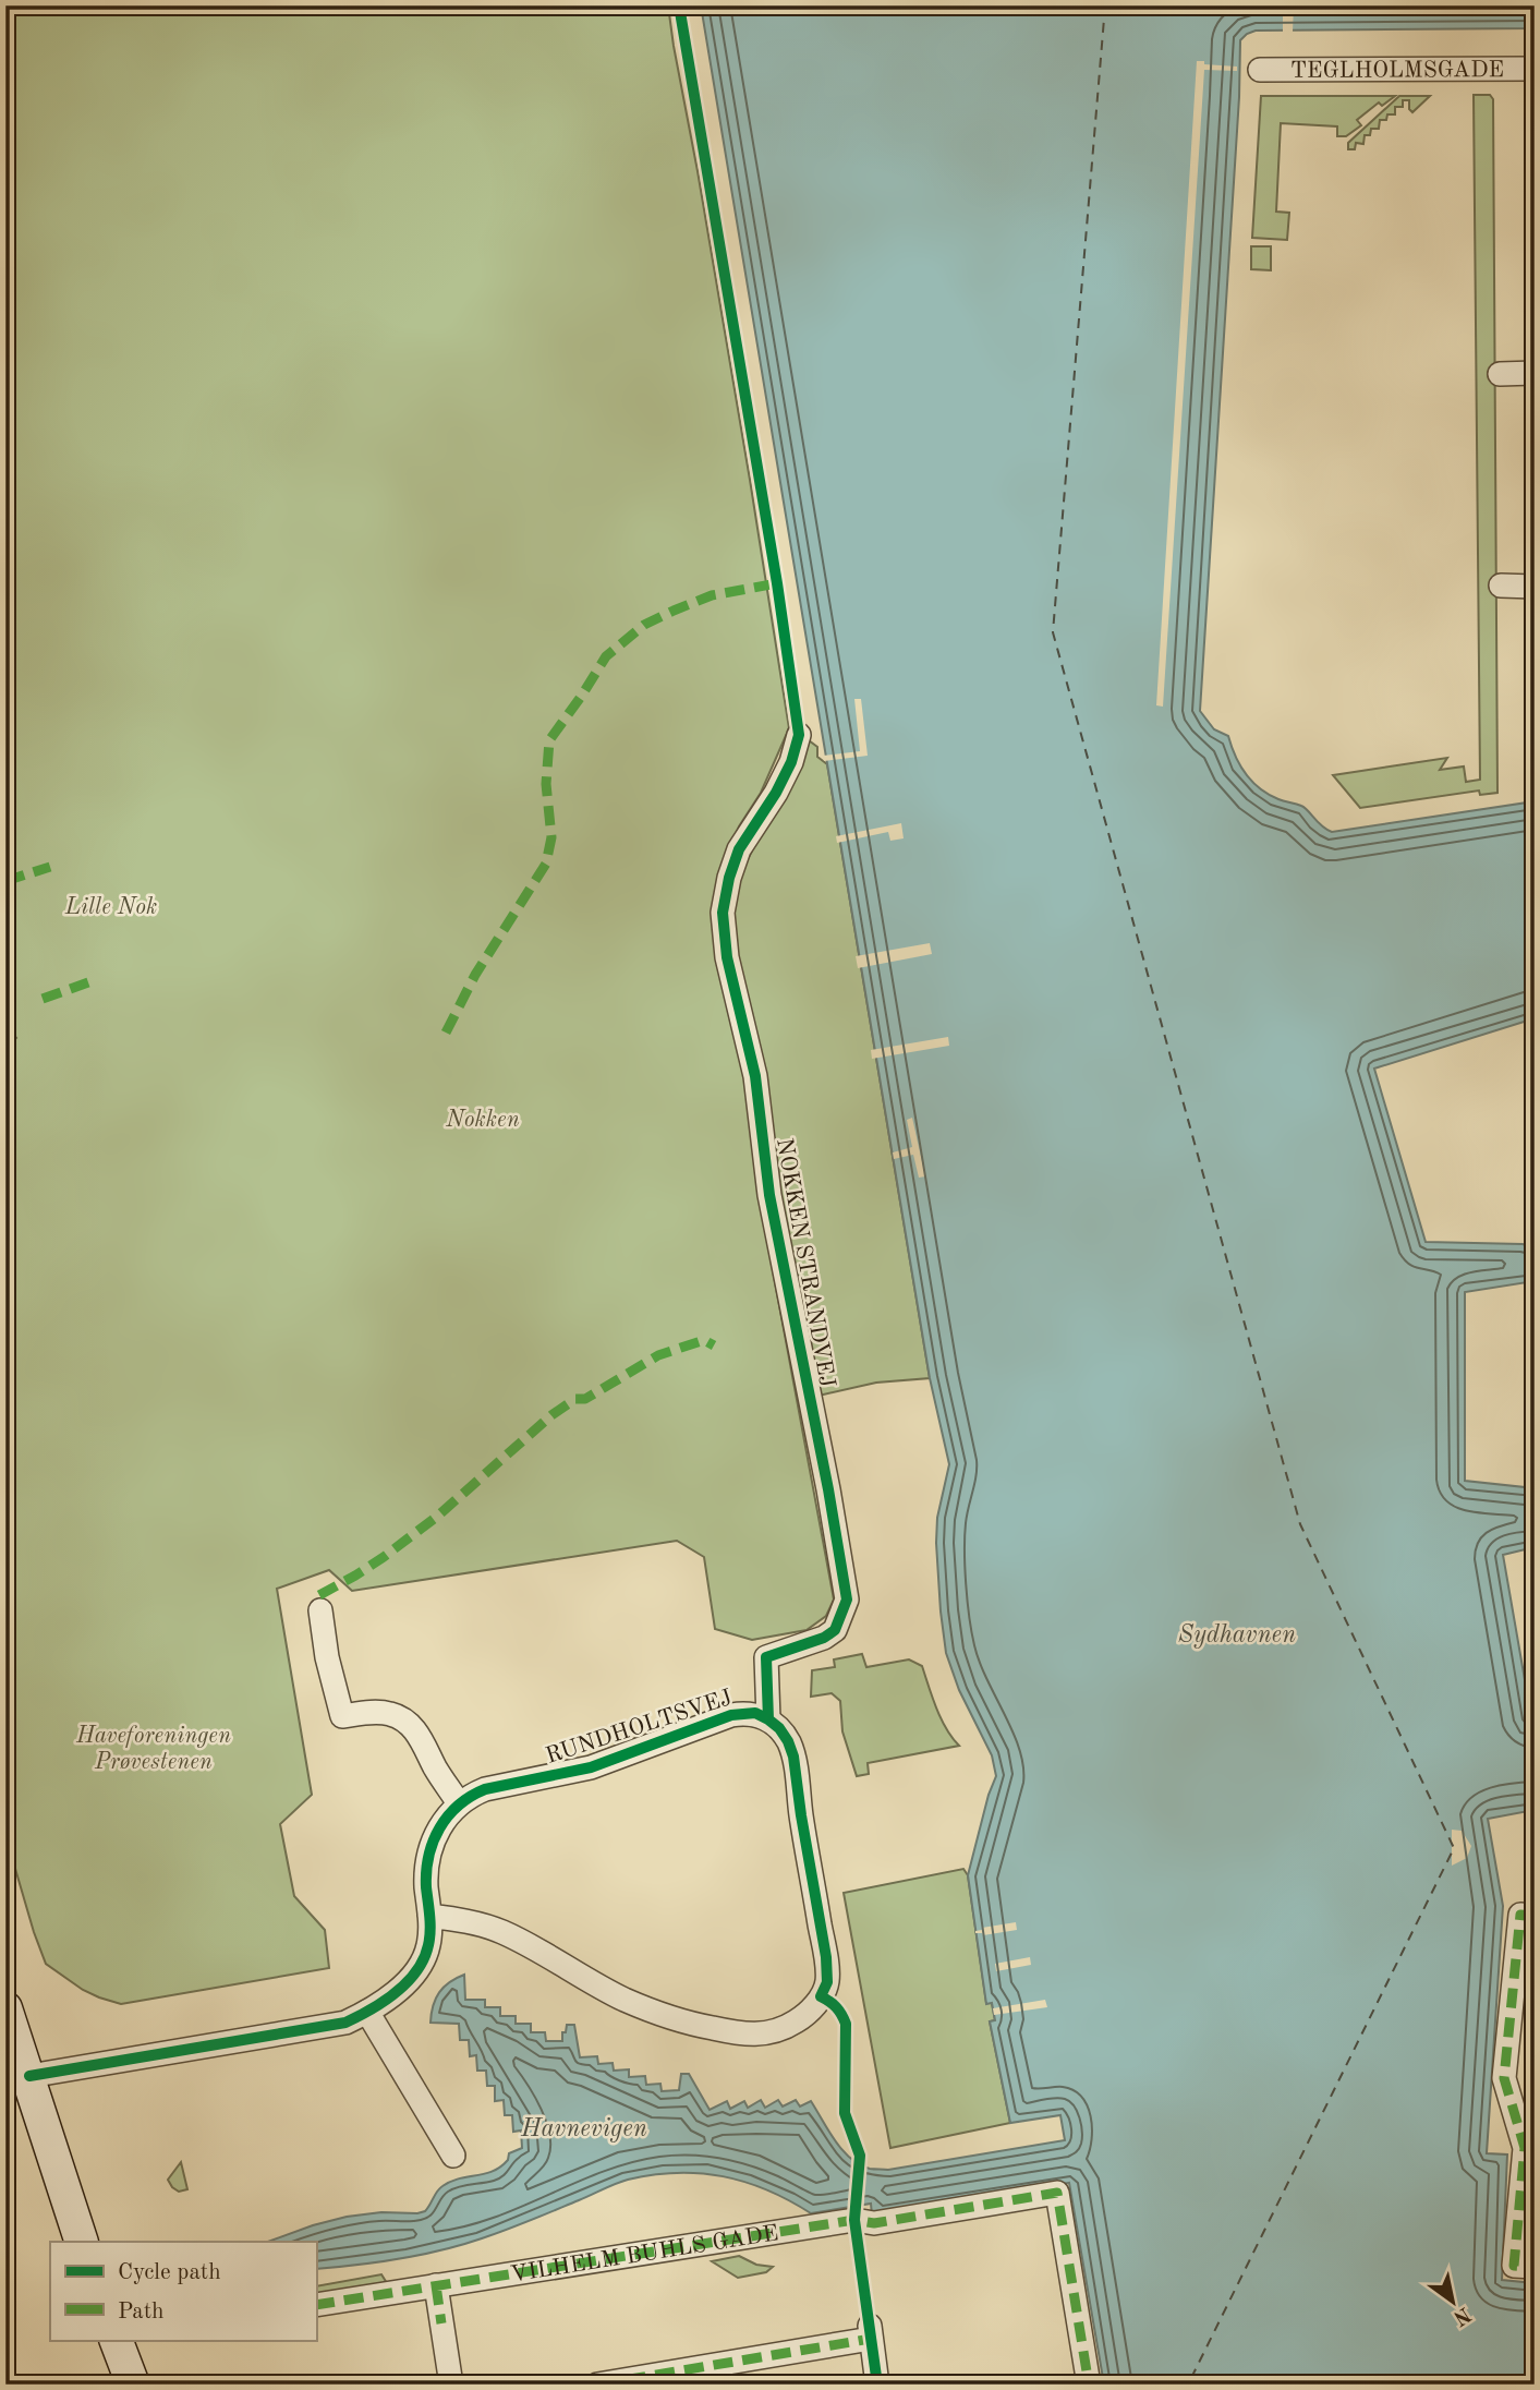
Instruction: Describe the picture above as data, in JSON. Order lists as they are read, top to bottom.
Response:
{
  "streets": {
    "street": [
      "TEGLHOLMSGADE",
      "NOKKEN STRANDVEJ",
      "RUNDHOLTSVEJ",
      "VILHELM BUHLS GADE"
    ]
  },
  "crossings": [
    ["NOKKEN STRANDVEJ", "RUNDHOLTSVEJ"]
  ],
  "water": ["Sydhavnen", "Havnevigen"],
  "parks": ["Lille Nok", "Nokken", "Haveforeningen Prøvestenen"],
  "legend": ["Cycle path", "Path"],
  "north": "bottom right"
}
